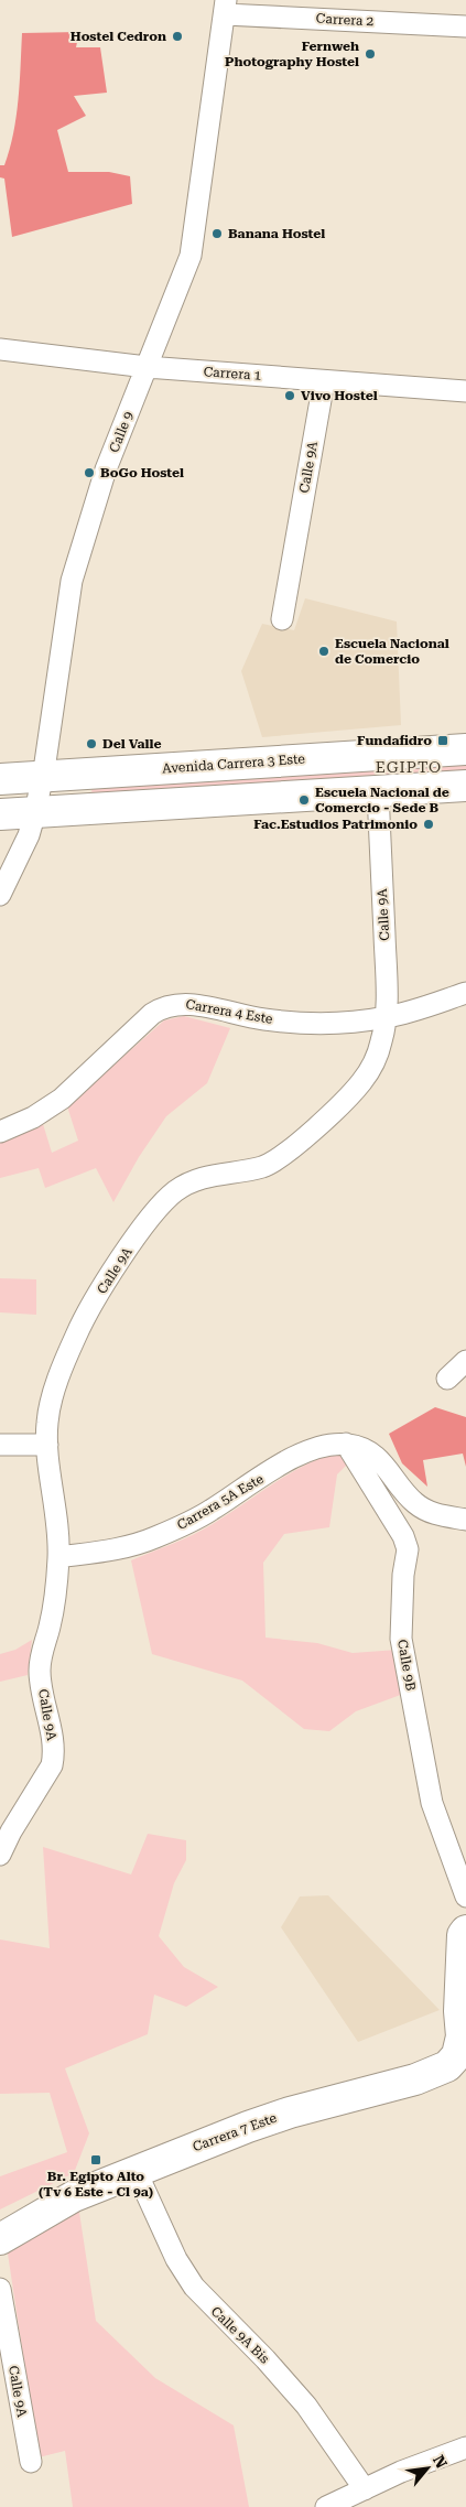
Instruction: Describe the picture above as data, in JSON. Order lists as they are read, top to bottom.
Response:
{
  "streets": {
    "main road": ["Avenida Carrera 3 Este", "Carrera 7 Este"],
    "street": [
      "Carrera 2",
      "Carrera 1",
      "Calle 9",
      "Calle 9A",
      "Carrera 4 Este",
      "Carrera 5A Este",
      "Calle 9B",
      "Calle 9A Bis"
    ]
  },
  "crossings": [
    ["Carrera 2", "Calle 9"],
    ["Carrera 1", "Calle 9"],
    ["Carrera 1", "Calle 9A"],
    ["Calle 9", "Avenida Carrera 3 Este"],
    ["Calle 9A", "Carrera 4 Este"],
    ["Calle 9A", "Carrera 5A Este"],
    ["Carrera 5A Este", "Calle 9B"],
    ["Carrera 7 Este", "Calle 9A Bis"]
  ],
  "districts": ["EGIPTO"],
  "places": {
    "other": [
      "Hostel Cedron",
      "Fernweh Photography Hostel",
      "Banana Hostel",
      "Vivo Hostel",
      "BoGo Hostel",
      "Escuela Nacional de Comercio",
      "Del Valle",
      "Escuela Nacional de Comercio - Sede B",
      "Fac.Estudios Patrimonio"
    ],
    "transit": ["Fundafidro", "Br. Egipto Alto (Tv 6 Este - Cl 9a)"]
  },
  "north": "top right"
}
